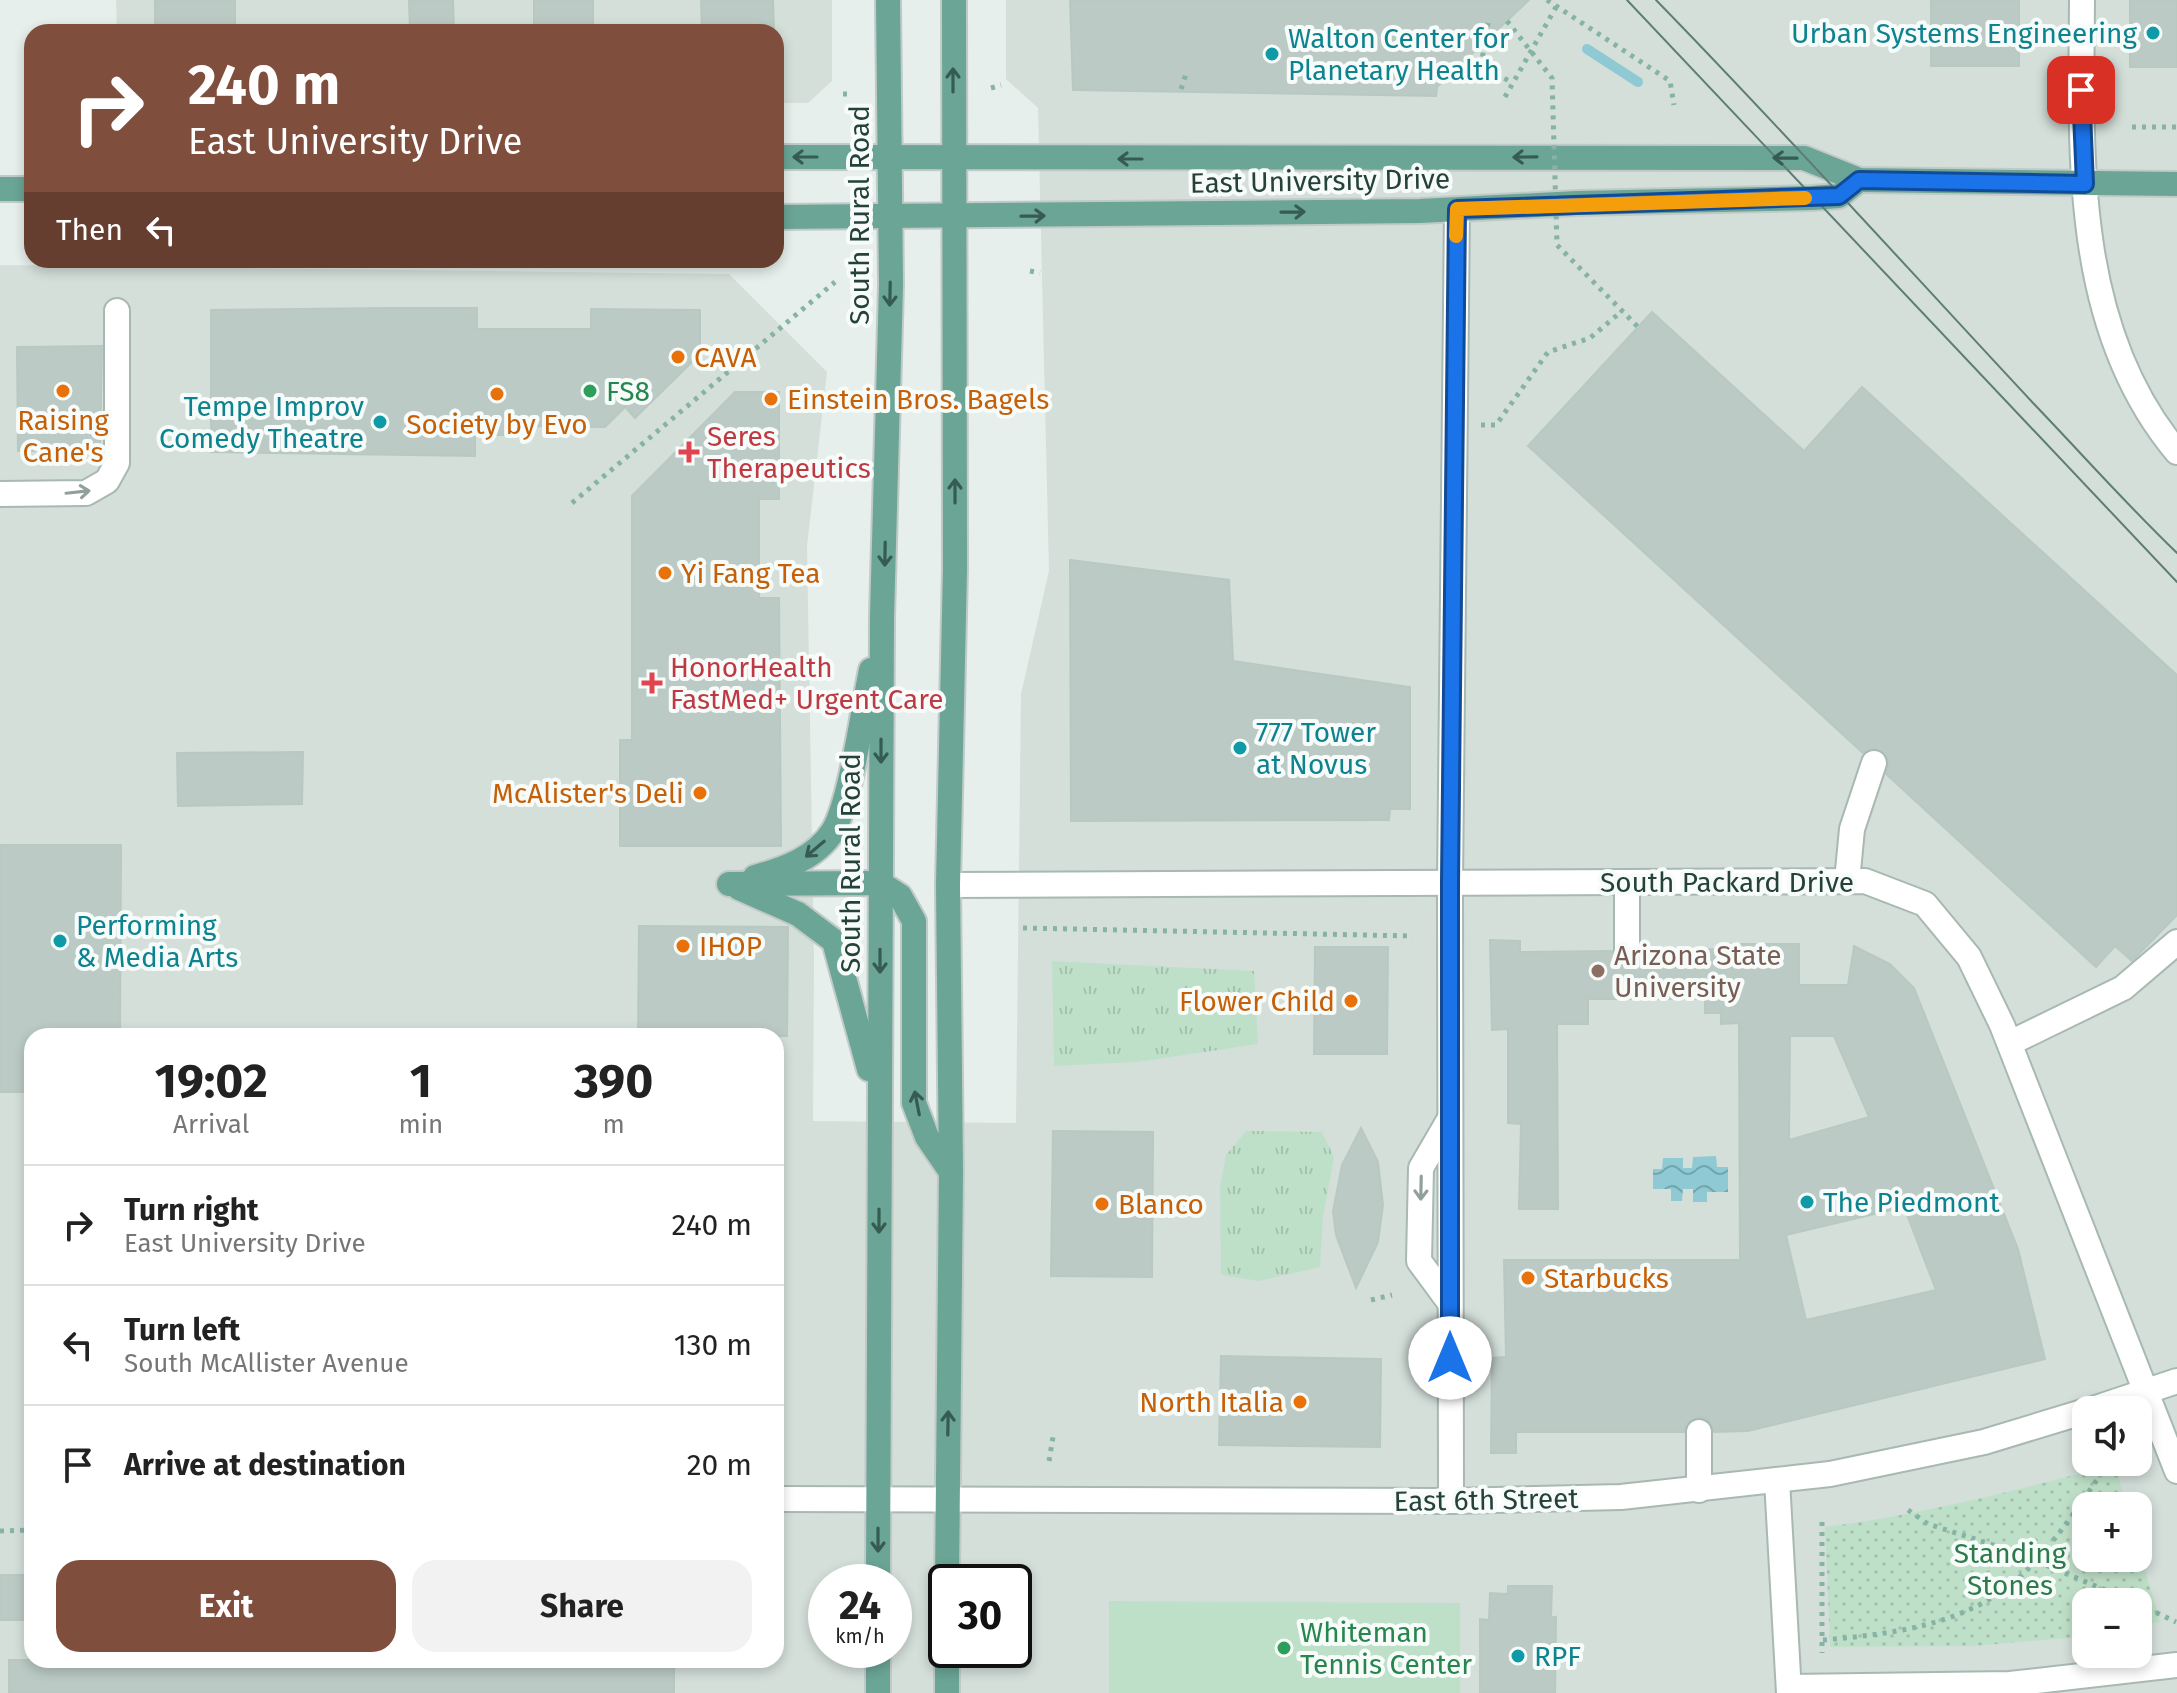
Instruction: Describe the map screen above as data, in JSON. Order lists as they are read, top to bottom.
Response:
{
  "streets": {
    "main road": ["East University Drive", "South Rural Road"],
    "street": ["South Packard Drive", "East 6th Street"]
  },
  "crossings": [
    ["East University Drive", "South Rural Road"],
    ["South Rural Road", "East 6th Street"],
    ["South Packard Drive", "East 6th Street"]
  ],
  "parks": ["Standing Stones"],
  "places": {
    "other": [
      "Urban Systems Engineering",
      "Walton Center for Planetary Health",
      "CAVA",
      "Raising Cane's",
      "FS8",
      "Society by Evo",
      "Einstein Bros. Bagels",
      "Tempe Improv Comedy Theatre",
      "Yi Fang Tea",
      "777 Tower at Novus",
      "McAlister's Deli",
      "Performing & Media Arts",
      "IHOP",
      "Arizona State University",
      "Flower Child",
      "The Piedmont",
      "Blanco",
      "Starbucks",
      "North Italia",
      "Whiteman Tennis Center",
      "RPF"
    ],
    "health": ["Seres Therapeutics", "HonorHealth FastMed+ Urgent Care"]
  },
  "page": {
    "turn": ["240 m", "East University Drive"],
    "then": "Then",
    "eta": [
      "19:02",
      "Arrival",
      "1",
      "min",
      "390",
      "m"
    ],
    "list": [
      {
        "name": "Turn right",
        "note": "East University Drive",
        "value": "240 m"
      },
      {
        "name": "Turn left",
        "note": "South McAllister Avenue",
        "value": "130 m"
      },
      {
        "name": "Arrive at destination",
        "value": "20 m"
      }
    ],
    "map_buttons": ["+", "−"],
    "buttons": ["Exit", "Share"],
    "speed": "24 km/h",
    "limit": "30"
  }
}
